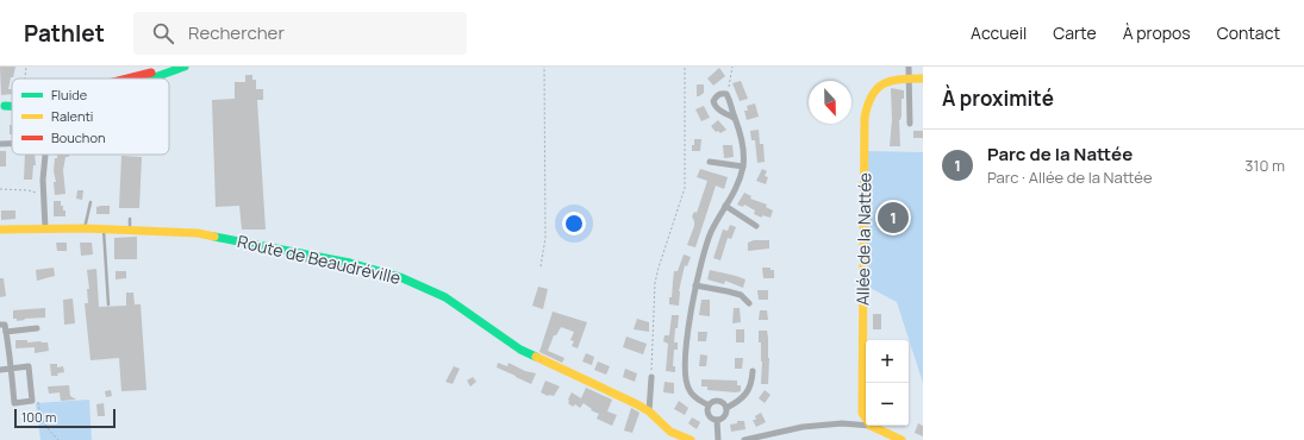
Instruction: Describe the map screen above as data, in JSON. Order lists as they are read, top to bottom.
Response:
{
  "streets": {
    "street": ["Allée de la Nattée", "Route de Beaudréville"]
  },
  "legend": ["Fluide", "Ralenti", "Bouchon"],
  "scale_bar": "100 m",
  "north": "bottom",
  "page": {
    "header": "Pathlet",
    "search": "Rechercher",
    "nav": [
      "Accueil",
      "Carte",
      "À propos",
      "Contact"
    ],
    "heading": "À proximité",
    "list": [
      {
        "mark": "1",
        "name": "Parc de la Nattée",
        "note": "Parc · Allée de la Nattée",
        "value": "310 m"
      }
    ],
    "pins": "1",
    "map_buttons": ["+", "−"],
    "scale": "100 m"
  }
}
